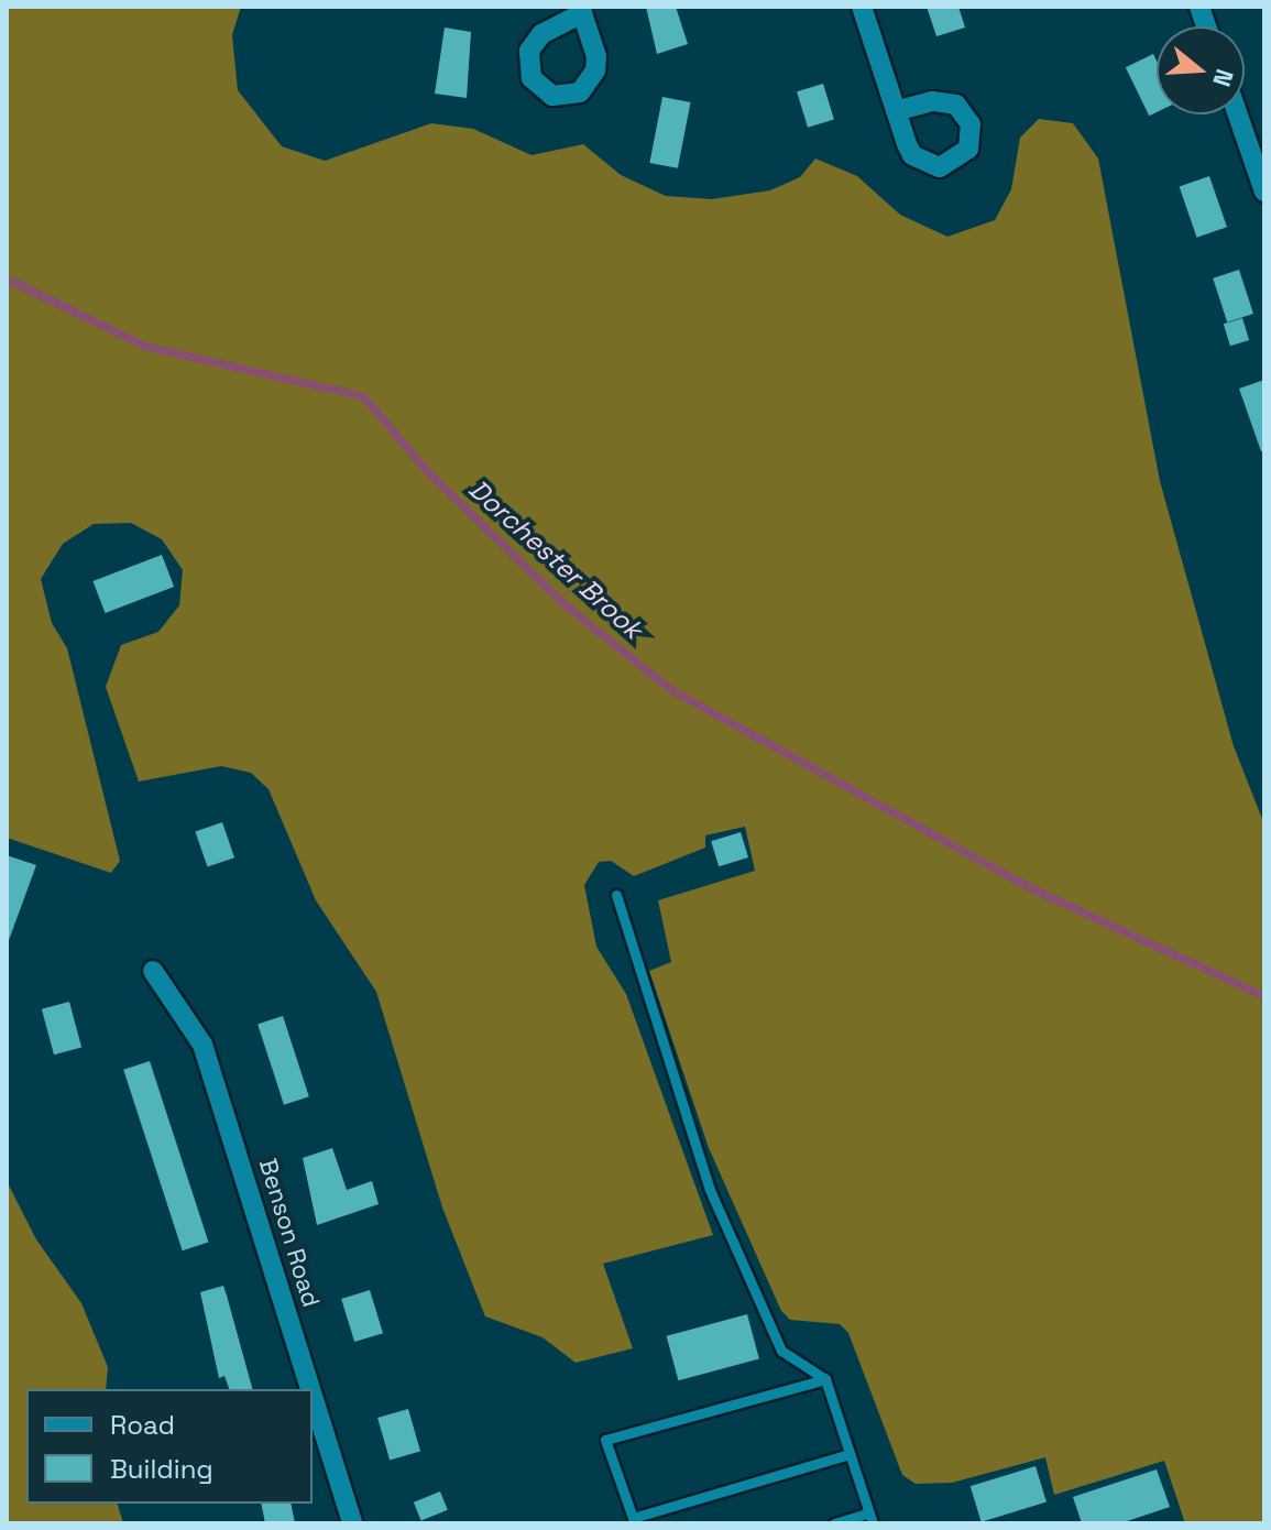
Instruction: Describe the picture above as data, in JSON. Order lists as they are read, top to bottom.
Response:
{
  "streets": {
    "street": ["Benson Road"]
  },
  "water": ["Dorchester Brook"],
  "legend": ["Road", "Building"],
  "north": "right"
}
